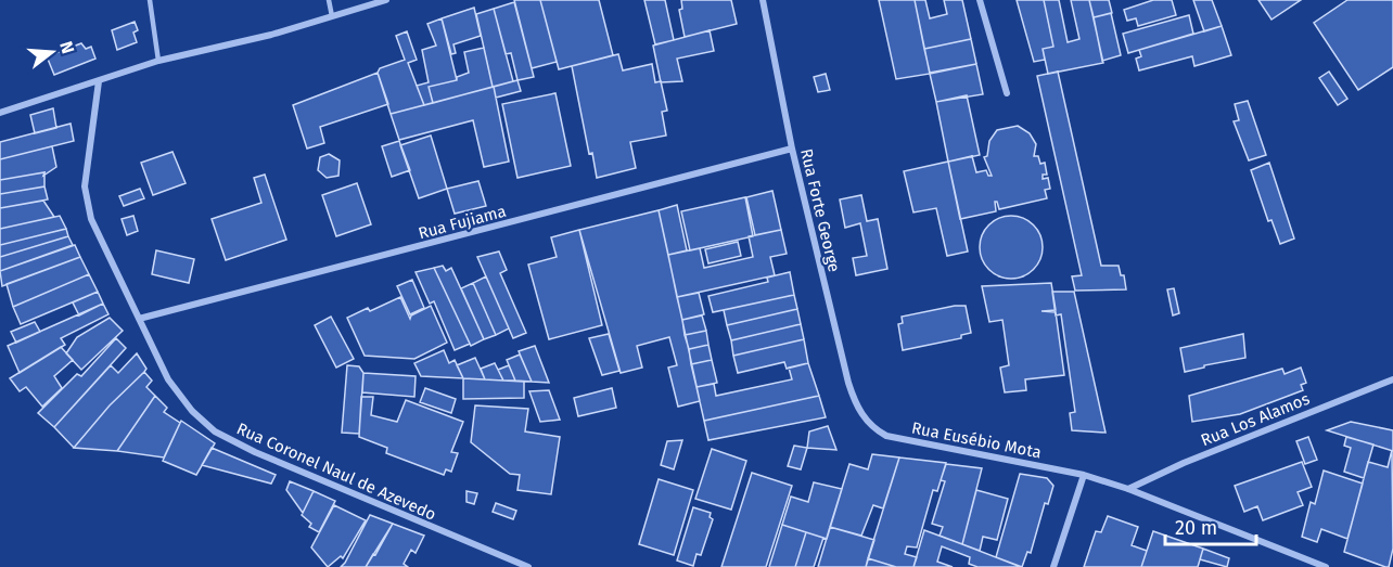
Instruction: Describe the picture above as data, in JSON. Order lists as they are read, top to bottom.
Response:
{
  "streets": {
    "street": [
      "Rua Forte George",
      "Rua Fujiama",
      "Rua Los Alamos",
      "Rua Eusébio Mota",
      "Rua Coronel Naul de Azevedo"
    ]
  },
  "crossings": [
    ["Rua Forte George", "Rua Fujiama"],
    ["Rua Forte George", "Rua Eusébio Mota"],
    ["Rua Fujiama", "Rua Coronel Naul de Azevedo"],
    ["Rua Los Alamos", "Rua Eusébio Mota"]
  ],
  "scale_bar": "20 m",
  "north": "right"
}
